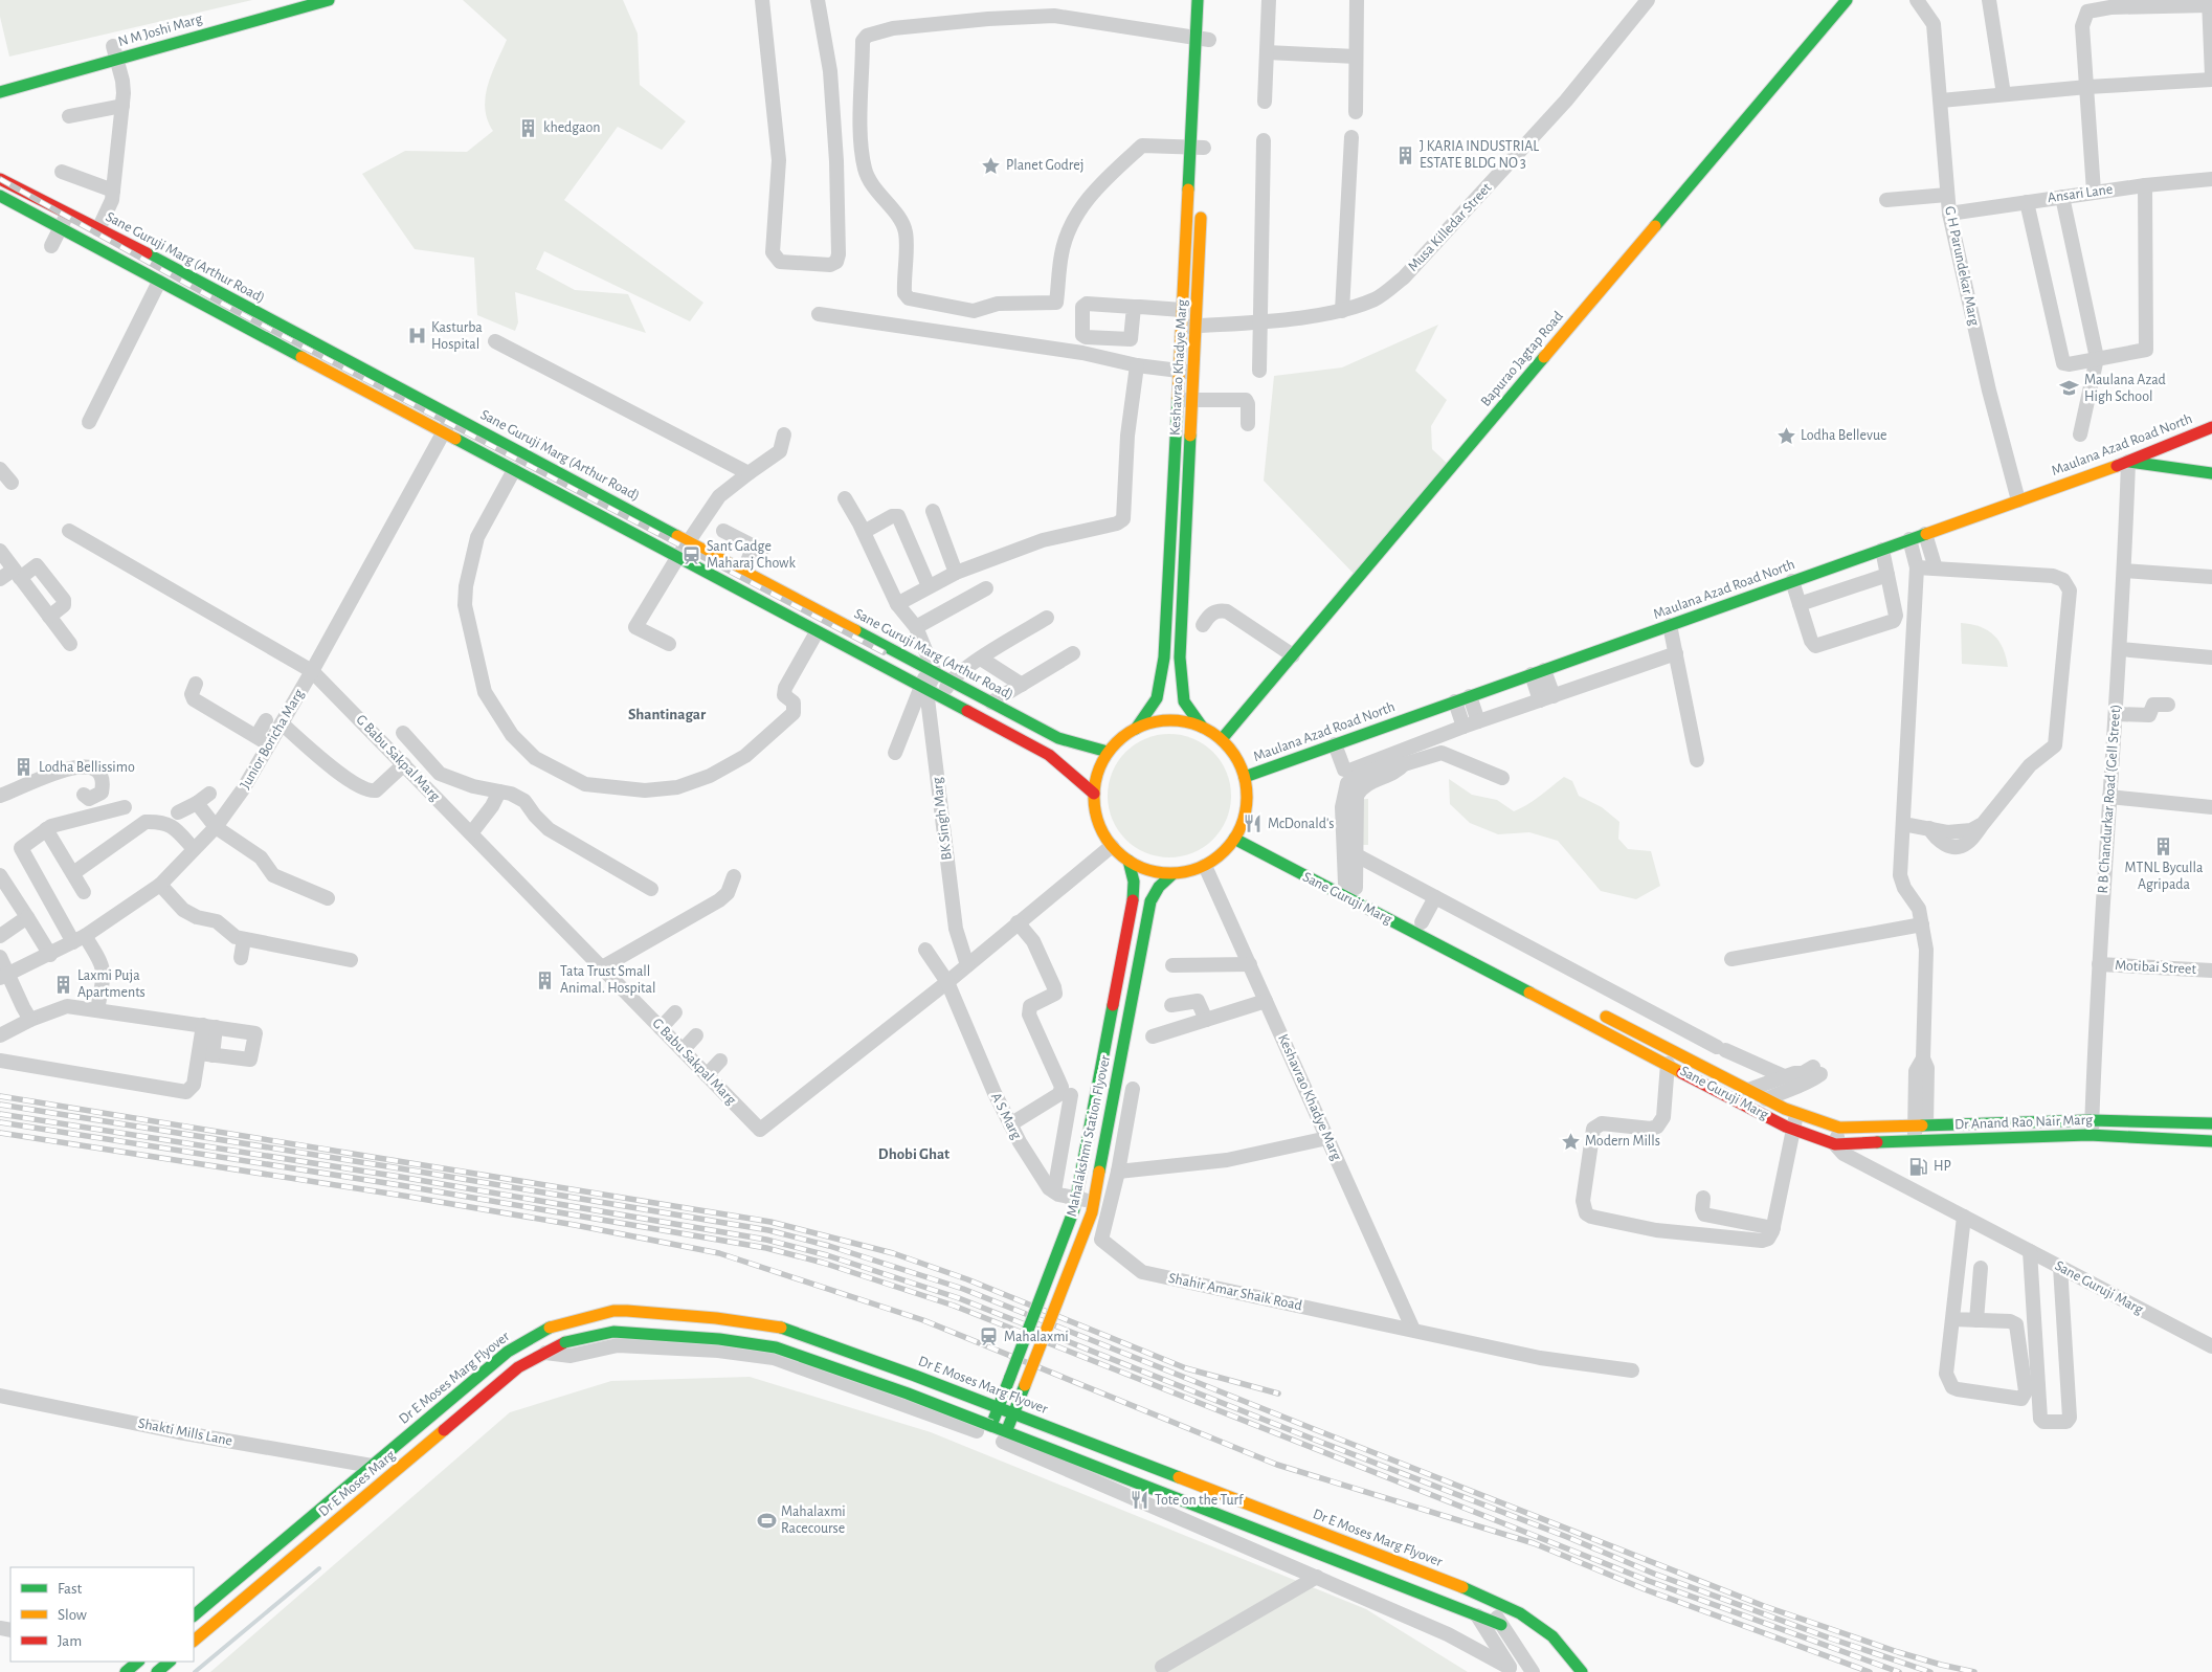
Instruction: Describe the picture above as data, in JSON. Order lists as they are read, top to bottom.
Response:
{
  "streets": {
    "main road": [
      "N M Joshi Marg",
      "Sane Guruji Marg (Arthur Road)",
      "Bapurao Jagtap Road",
      "Keshavrao Khadye Marg",
      "Maulana Azad Road North",
      "Sane Guruji Marg",
      "Dr Anand Rao Nair Marg",
      "Mahalakshmi Station Flyover",
      "Dr E Moses Marg Flyover",
      "Dr E Moses Marg"
    ],
    "street": [
      "Ansari Lane",
      "Musa Killedar Street",
      "G H Parundekar Marg",
      "Junior Boricha Marg",
      "G Babu Sakpal Marg",
      "R B Chandurkar Road (Gell Street)",
      "BK Singh Marg",
      "Motibai Street",
      "A S Marg",
      "Shahir Amar Shaik Road",
      "Shakti Mills Lane"
    ]
  },
  "crossings": [
    ["Ansari Lane", "G H Parundekar Marg"],
    ["Musa Killedar Street", "Keshavrao Khadye Marg"],
    ["Sane Guruji Marg (Arthur Road)", "Bapurao Jagtap Road"],
    ["Sane Guruji Marg (Arthur Road)", "Keshavrao Khadye Marg"],
    ["Sane Guruji Marg (Arthur Road)", "Maulana Azad Road North"],
    ["Sane Guruji Marg (Arthur Road)", "Junior Boricha Marg"],
    ["Sane Guruji Marg (Arthur Road)", "G Babu Sakpal Marg"],
    ["Sane Guruji Marg (Arthur Road)", "Sane Guruji Marg"],
    ["Sane Guruji Marg (Arthur Road)", "Mahalakshmi Station Flyover"],
    ["G H Parundekar Marg", "Maulana Azad Road North"],
    ["Bapurao Jagtap Road", "Keshavrao Khadye Marg"],
    ["Bapurao Jagtap Road", "Maulana Azad Road North"],
    ["Bapurao Jagtap Road", "G Babu Sakpal Marg"],
    ["Bapurao Jagtap Road", "Sane Guruji Marg"],
    ["Bapurao Jagtap Road", "Mahalakshmi Station Flyover"],
    ["Keshavrao Khadye Marg", "Maulana Azad Road North"],
    ["Keshavrao Khadye Marg", "G Babu Sakpal Marg"],
    ["Keshavrao Khadye Marg", "Sane Guruji Marg"],
    ["Keshavrao Khadye Marg", "Mahalakshmi Station Flyover"],
    ["Keshavrao Khadye Marg", "Shahir Amar Shaik Road"],
    ["Maulana Azad Road North", "G Babu Sakpal Marg"],
    ["Maulana Azad Road North", "R B Chandurkar Road (Gell Street)"],
    ["Maulana Azad Road North", "Sane Guruji Marg"],
    ["Maulana Azad Road North", "Mahalakshmi Station Flyover"],
    ["Junior Boricha Marg", "G Babu Sakpal Marg"],
    ["G Babu Sakpal Marg", "BK Singh Marg"],
    ["G Babu Sakpal Marg", "Sane Guruji Marg"],
    ["G Babu Sakpal Marg", "A S Marg"],
    ["G Babu Sakpal Marg", "Mahalakshmi Station Flyover"],
    ["R B Chandurkar Road (Gell Street)", "Motibai Street"],
    ["R B Chandurkar Road (Gell Street)", "Dr Anand Rao Nair Marg"],
    ["Sane Guruji Marg", "Dr Anand Rao Nair Marg"],
    ["Sane Guruji Marg", "Mahalakshmi Station Flyover"],
    ["Mahalakshmi Station Flyover", "Dr E Moses Marg Flyover"],
    ["Dr E Moses Marg Flyover", "Shakti Mills Lane"],
    ["Dr E Moses Marg Flyover", "Dr E Moses Marg"],
    ["Shakti Mills Lane", "Dr E Moses Marg"]
  ],
  "districts": ["Shantinagar", "Dhobi Ghat"],
  "places": {
    "building": [
      "khedgaon",
      "J KARIA INDUSTRIAL ESTATE BLDG NO 3",
      "Lodha Bellissimo",
      "MTNL Byculla Agripada",
      "Tata Trust Small Animal. Hospital",
      "Laxmi Puja Apartments"
    ],
    "place": ["Planet Godrej", "Lodha Bellevue", "Modern Mills"],
    "hospital": ["Kasturba Hospital"],
    "school or university": ["Maulana Azad High School"],
    "station": ["Sant Gadge Maharaj Chowk", "Mahalaxmi"],
    "restaurant": ["McDonald's", "Tote on the Turf"],
    "fuel station": ["HP"],
    "sports": ["Mahalaxmi Racecourse"]
  },
  "legend": ["Fast", "Slow", "Jam"]
}
